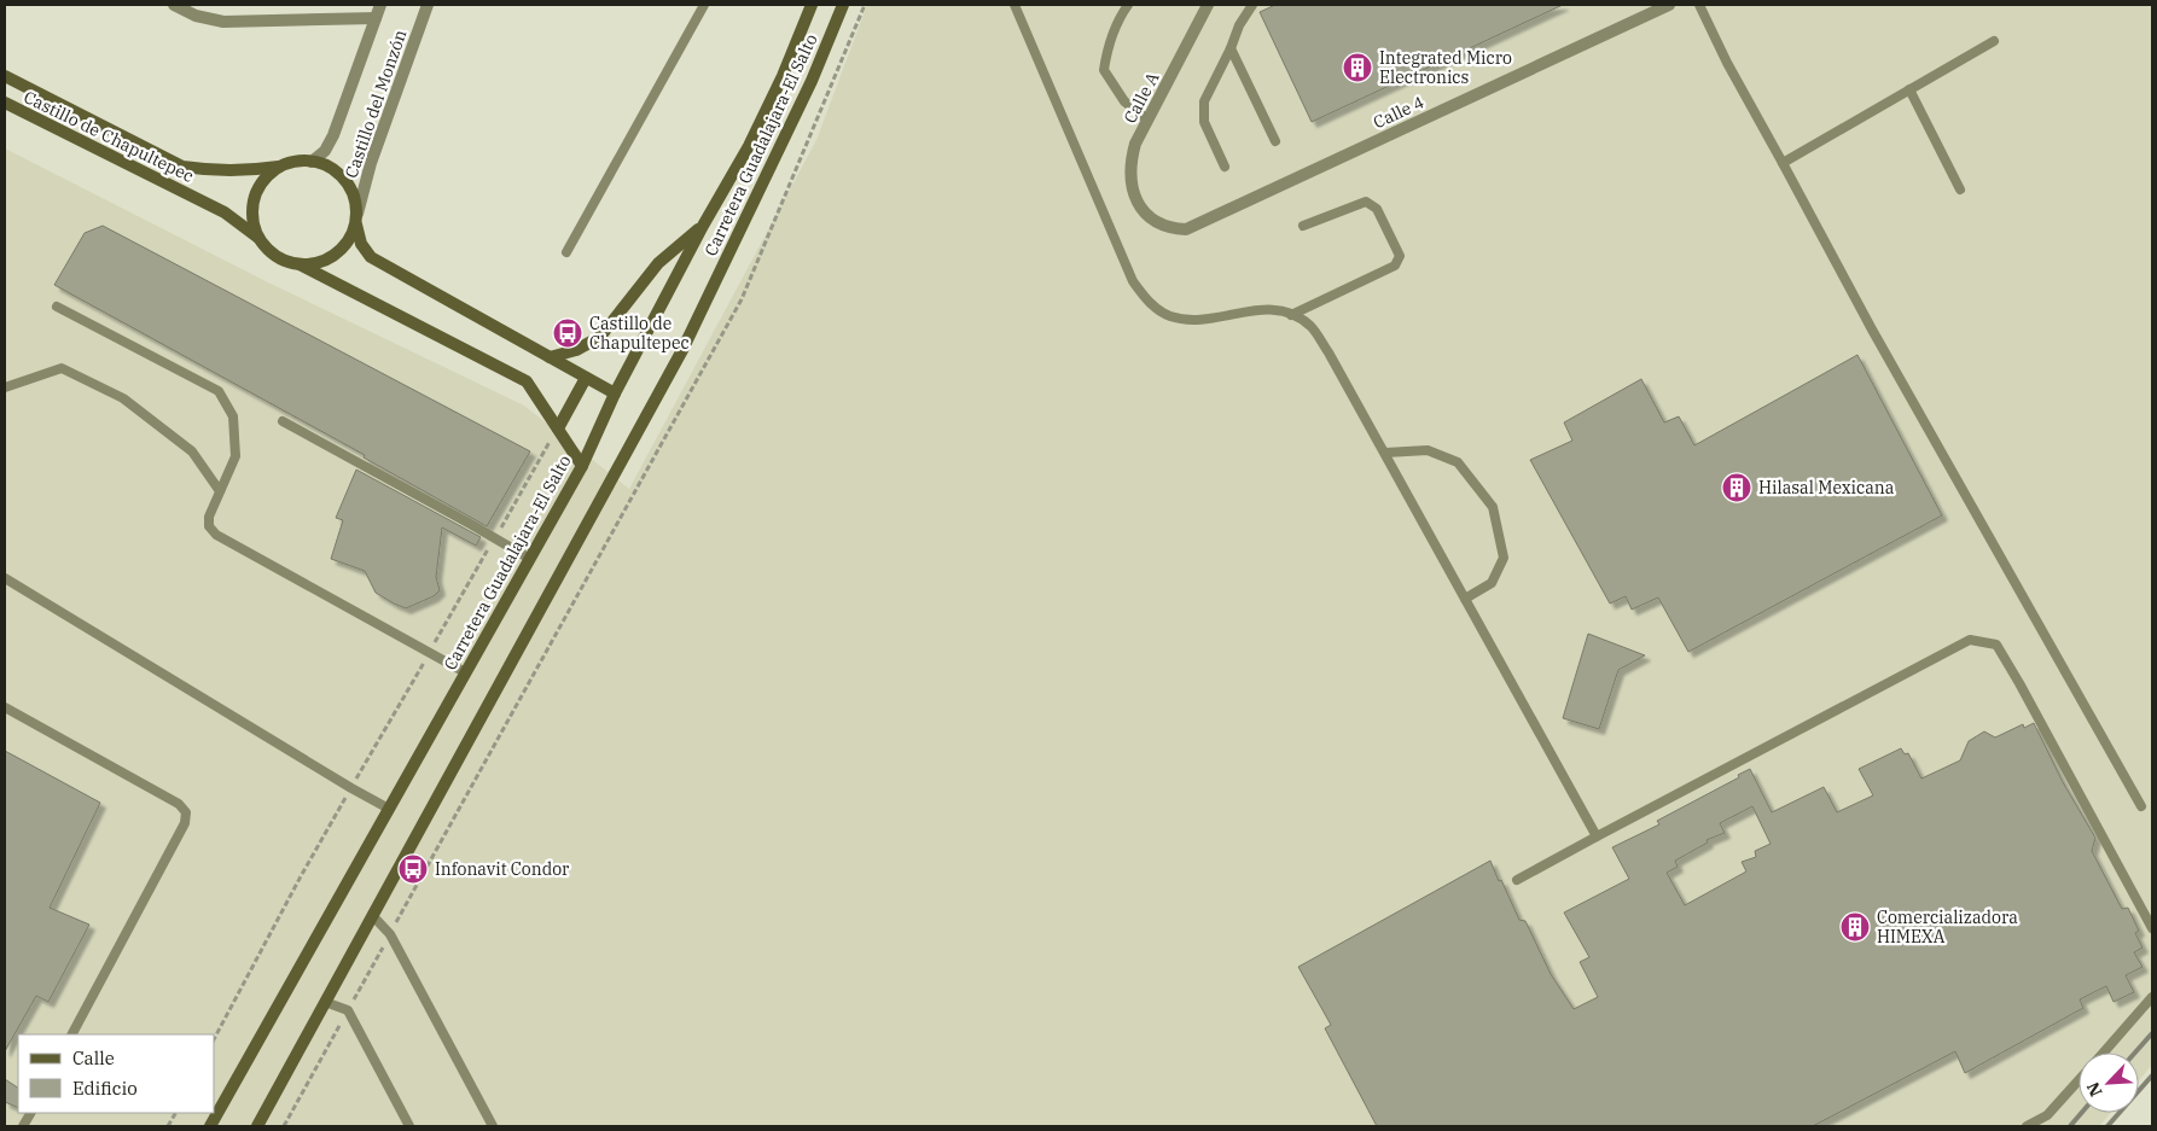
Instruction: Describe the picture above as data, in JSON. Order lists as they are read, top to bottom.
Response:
{
  "streets": {
    "main road": ["Castillo de Chapultepec", "Carretera Guadalajara-El Salto"],
    "street": ["Calle A", "Castillo del Monzón", "Calle 4"]
  },
  "crossings": [
    ["Calle A", "Calle 4"],
    ["Castillo del Monzón", "Castillo de Chapultepec"]
  ],
  "places": {
    "building": ["Integrated Micro Electronics", "Hilasal Mexicana", "Comercializadora HIMEXA"],
    "bus stop": ["Castillo de Chapultepec", "Infonavit Condor"]
  },
  "legend": ["Calle", "Edificio"],
  "north": "bottom left"
}
